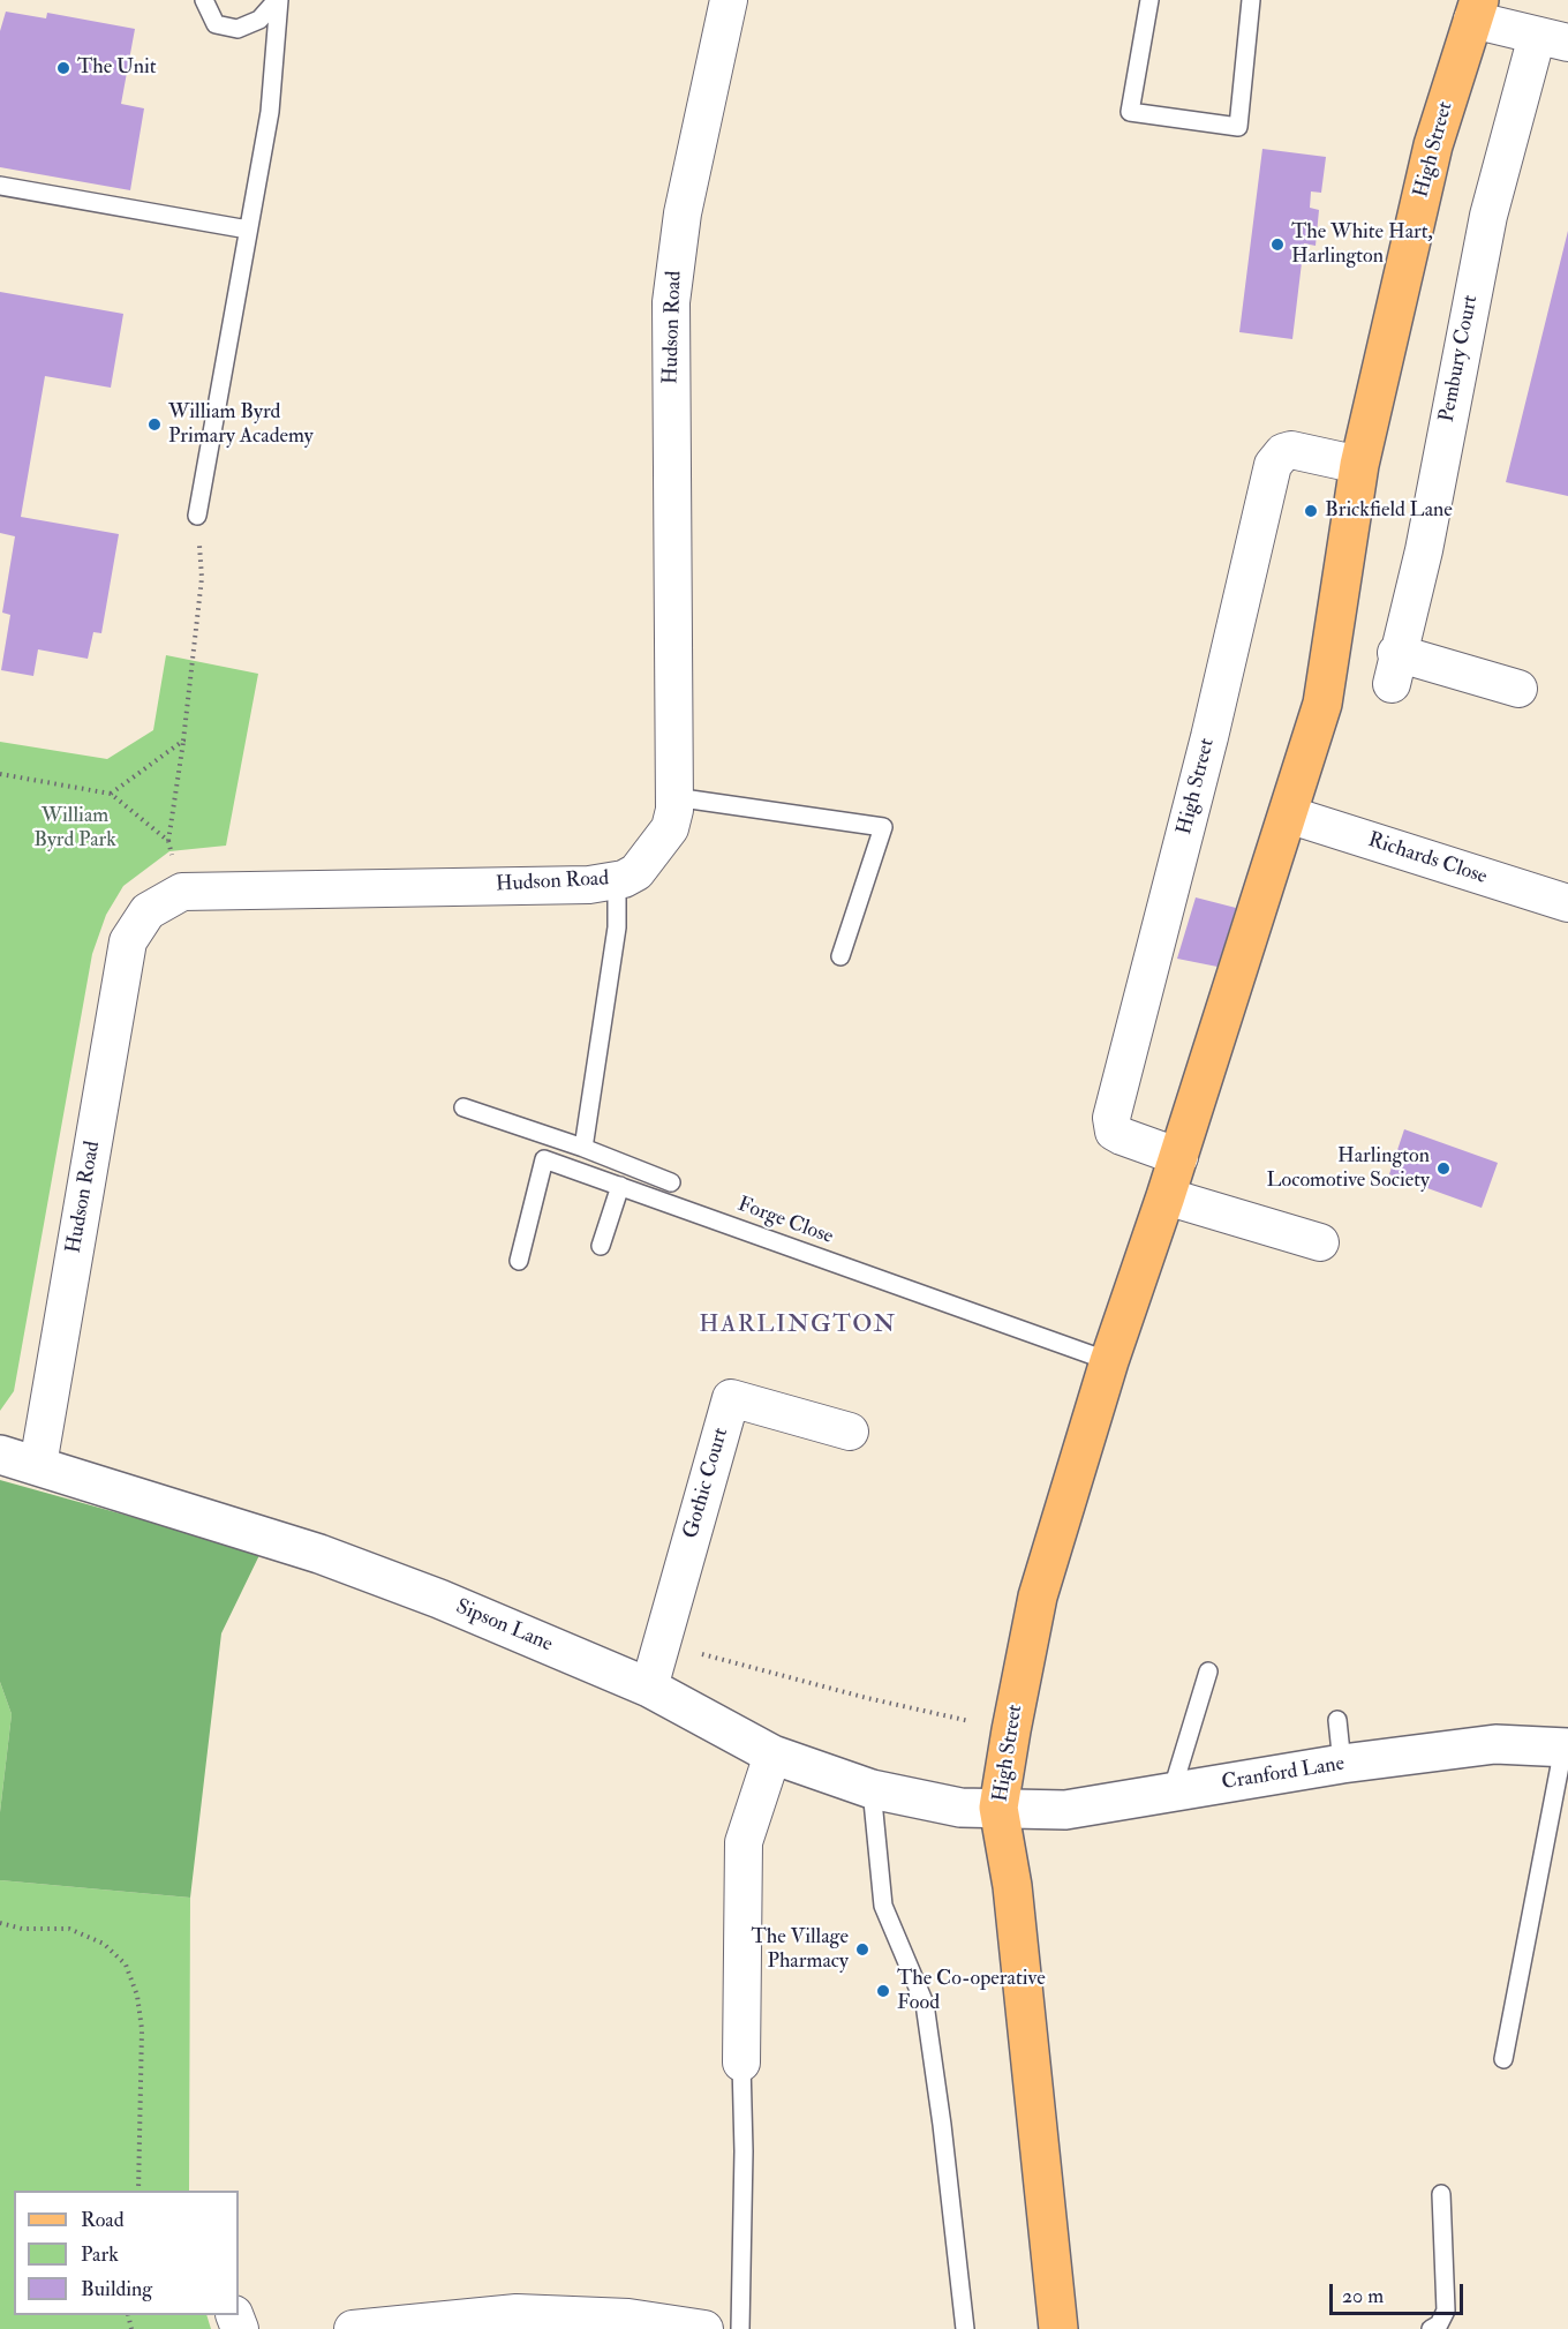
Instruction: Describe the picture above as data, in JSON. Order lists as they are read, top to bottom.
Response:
{
  "streets": {
    "main road": ["High Street"],
    "street": [
      "Hudson Road",
      "Pembury Court",
      "Richards Close",
      "Gothic Court",
      "Sipson Lane",
      "Cranford Lane"
    ],
    "lane": ["Forge Close"]
  },
  "crossings": [
    ["High Street", "Richards Close"],
    ["High Street", "Forge Close"],
    ["High Street", "Sipson Lane"],
    ["High Street", "Cranford Lane"],
    ["Hudson Road", "Sipson Lane"],
    ["Gothic Court", "Sipson Lane"],
    ["Sipson Lane", "Cranford Lane"]
  ],
  "districts": ["HARLINGTON"],
  "parks": ["William Byrd Park"],
  "places": [
    "The Unit",
    "The White Hart, Harlington",
    "William Byrd Primary Academy",
    "Brickfield Lane",
    "Harlington Locomotive Society",
    "The Village Pharmacy",
    "The Co-operative Food"
  ],
  "legend": ["Road", "Park", "Building"],
  "scale_bar": "20 m"
}
